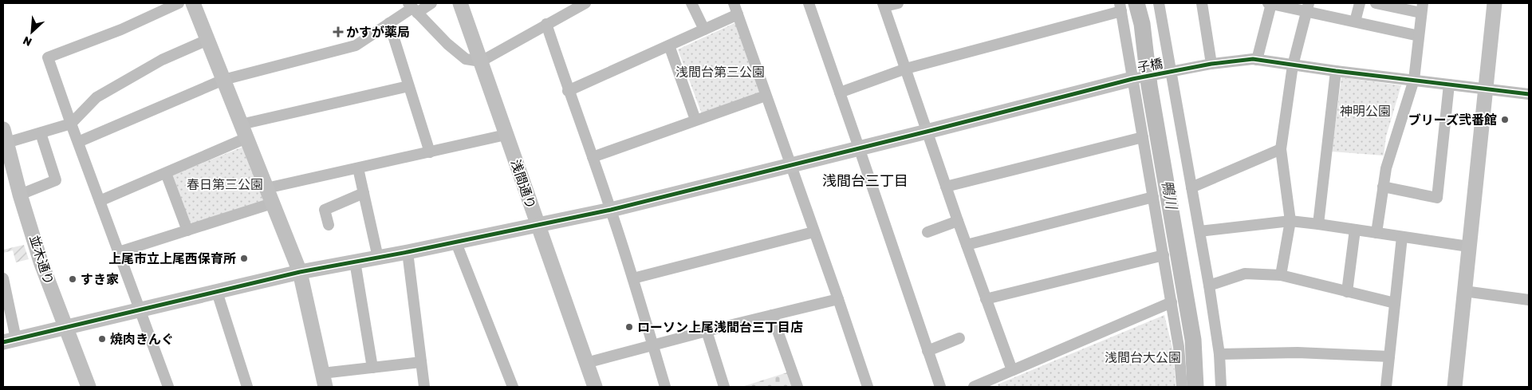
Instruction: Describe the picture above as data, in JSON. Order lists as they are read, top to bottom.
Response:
{
  "streets": {
    "street": ["子橋", "浅間通り", "並木通り"]
  },
  "districts": ["浅間台三丁目"],
  "water": ["鴨川"],
  "parks": [
    "浅間台第三公園",
    "神明公園",
    "春日第三公園",
    "浅間台大公園"
  ],
  "places": {
    "health": ["かすが薬局"],
    "other": [
      "ブリーズ弐番館",
      "上尾市立上尾西保育所",
      "すき家",
      "ローソン上尾浅間台三丁目店",
      "焼肉きんぐ"
    ]
  },
  "north": "bottom left"
}
